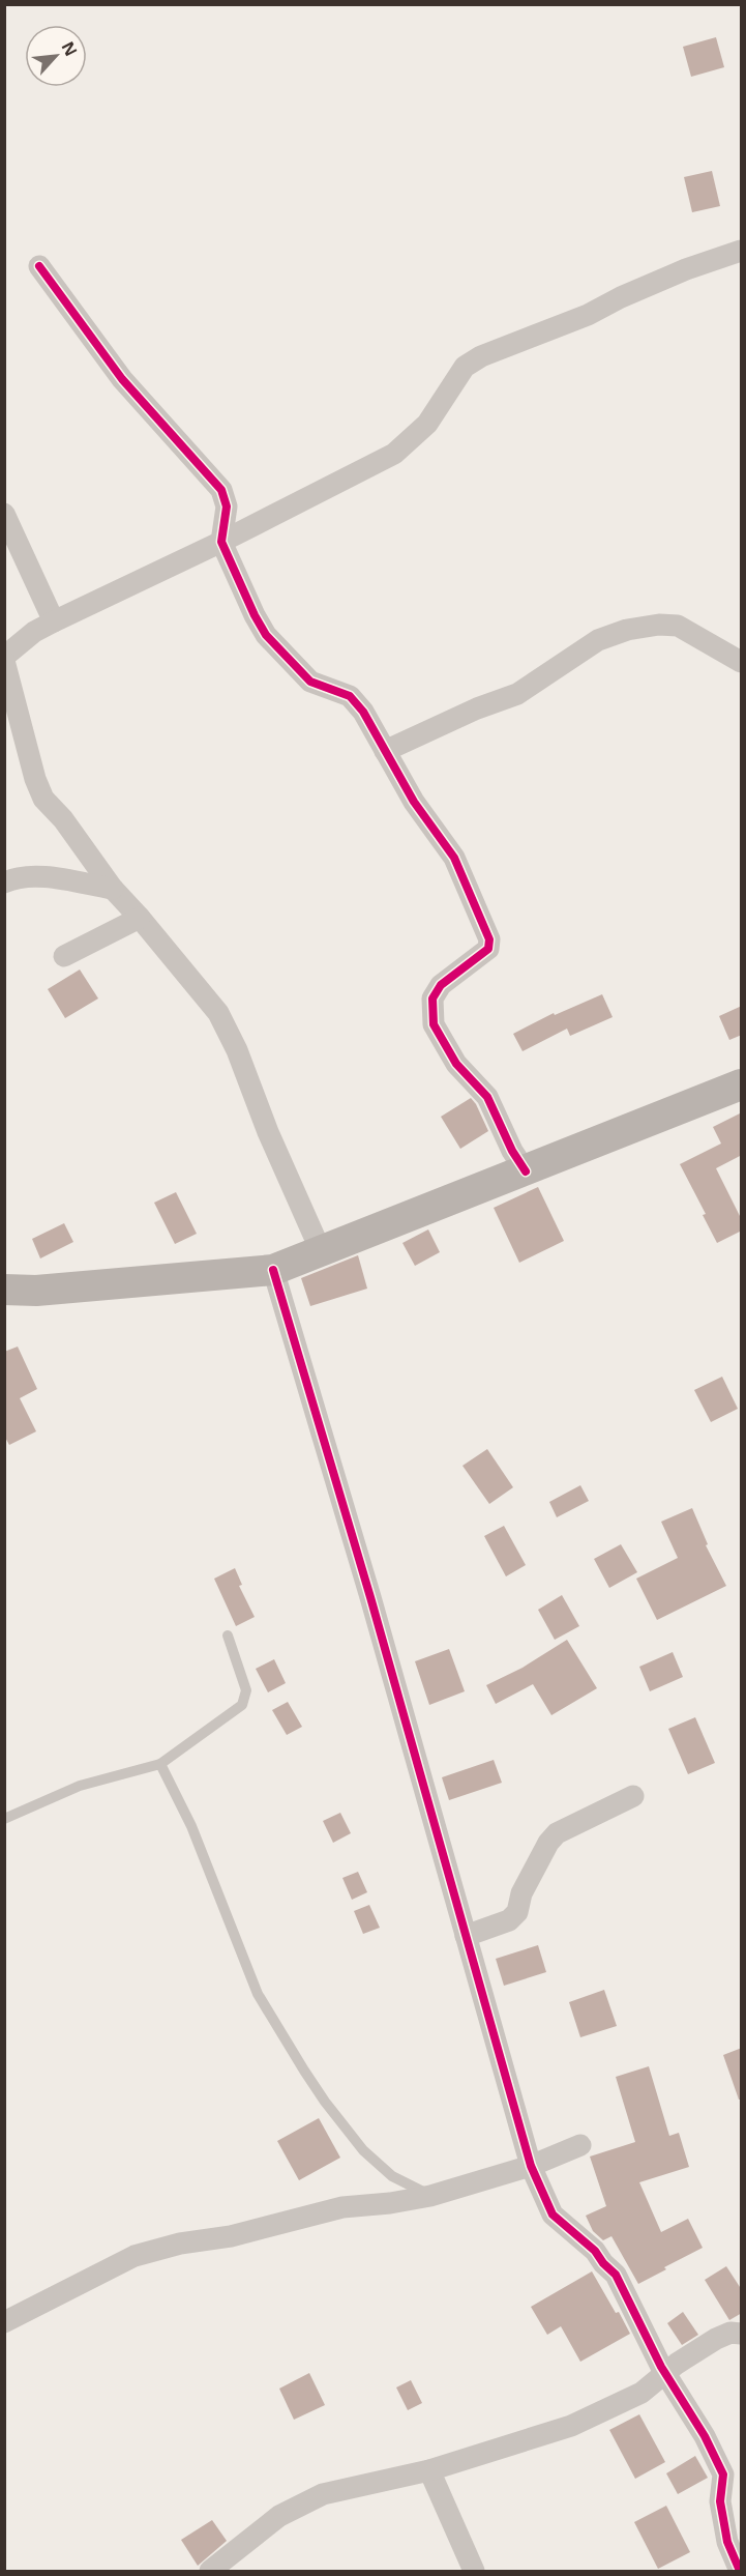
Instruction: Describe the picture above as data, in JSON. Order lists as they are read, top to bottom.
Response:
{
  "north": "top right"
}
